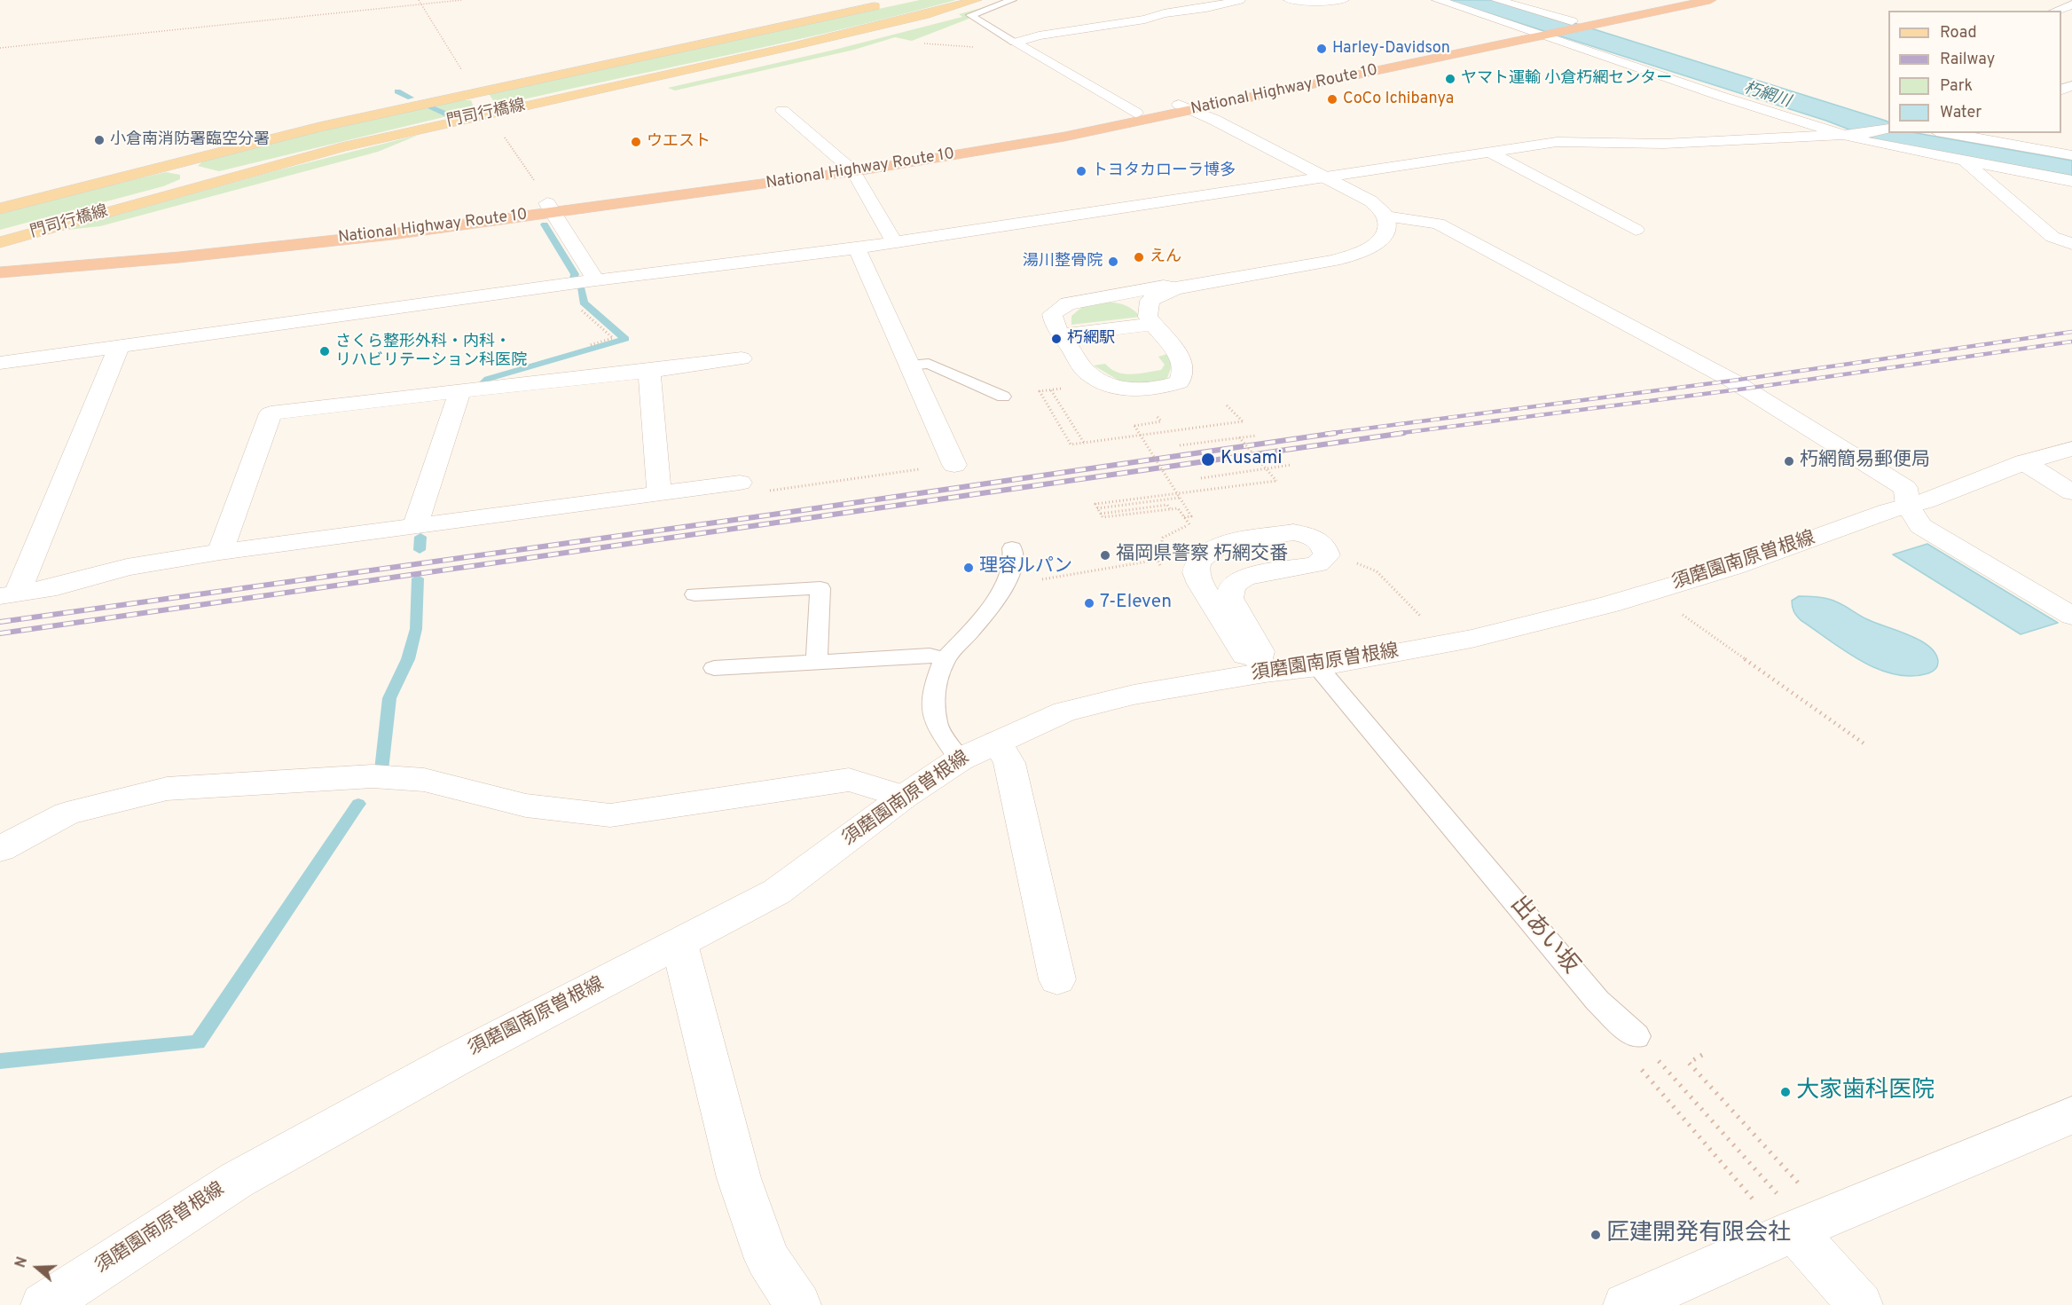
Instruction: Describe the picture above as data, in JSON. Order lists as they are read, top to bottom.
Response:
{
  "streets": {
    "highway": ["National Highway Route 10"],
    "main road": ["門司行橋線"],
    "street": ["須磨園南原曽根線"],
    "lane": ["出あい坂"]
  },
  "crossings": [
    ["須磨園南原曽根線", "出あい坂"]
  ],
  "water": ["朽網川"],
  "places": [
    "Harley-Davidson",
    "ヤマト運輸 小倉朽網センター",
    "CoCo Ichibanya",
    "小倉南消防署臨空分署",
    "ウエスト",
    "トヨタカローラ博多",
    "えん",
    "湯川整骨院",
    "朽網駅",
    "さくら整形外科・内科・ リハビリテーション科医院",
    "Kusami",
    "朽網簡易郵便局",
    "福岡県警察 朽網交番",
    "理容ルパン",
    "7-Eleven",
    "大家歯科医院",
    "匠建開発有限会社"
  ],
  "legend": [
    "Road",
    "Railway",
    "Park",
    "Water"
  ],
  "north": "left"
}
